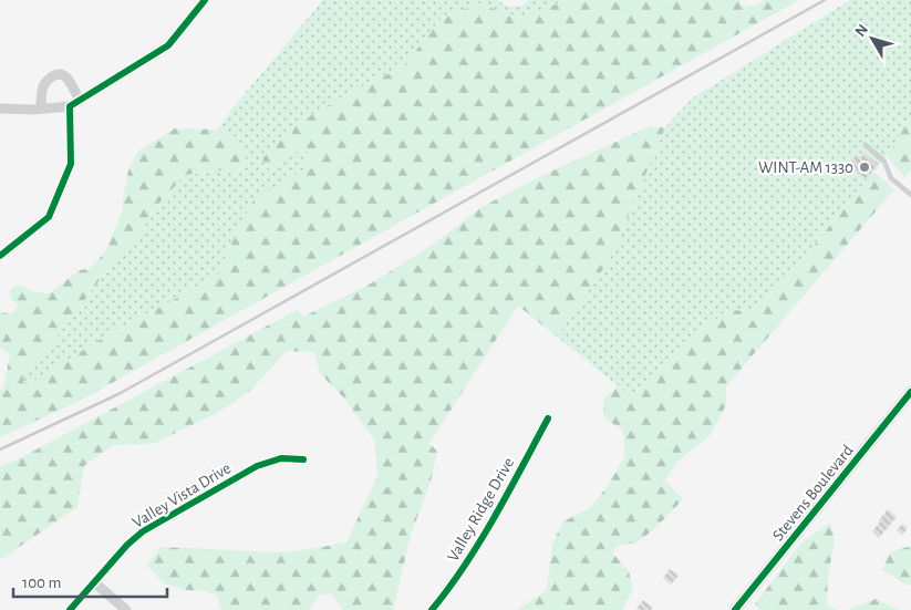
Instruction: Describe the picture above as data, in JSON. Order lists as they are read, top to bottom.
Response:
{
  "streets": {
    "street": ["Stevens Boulevard", "Valley Vista Drive", "Valley Ridge Drive"]
  },
  "places": ["WINT-AM 1330"],
  "scale_bar": "100 m",
  "north": "top left"
}
